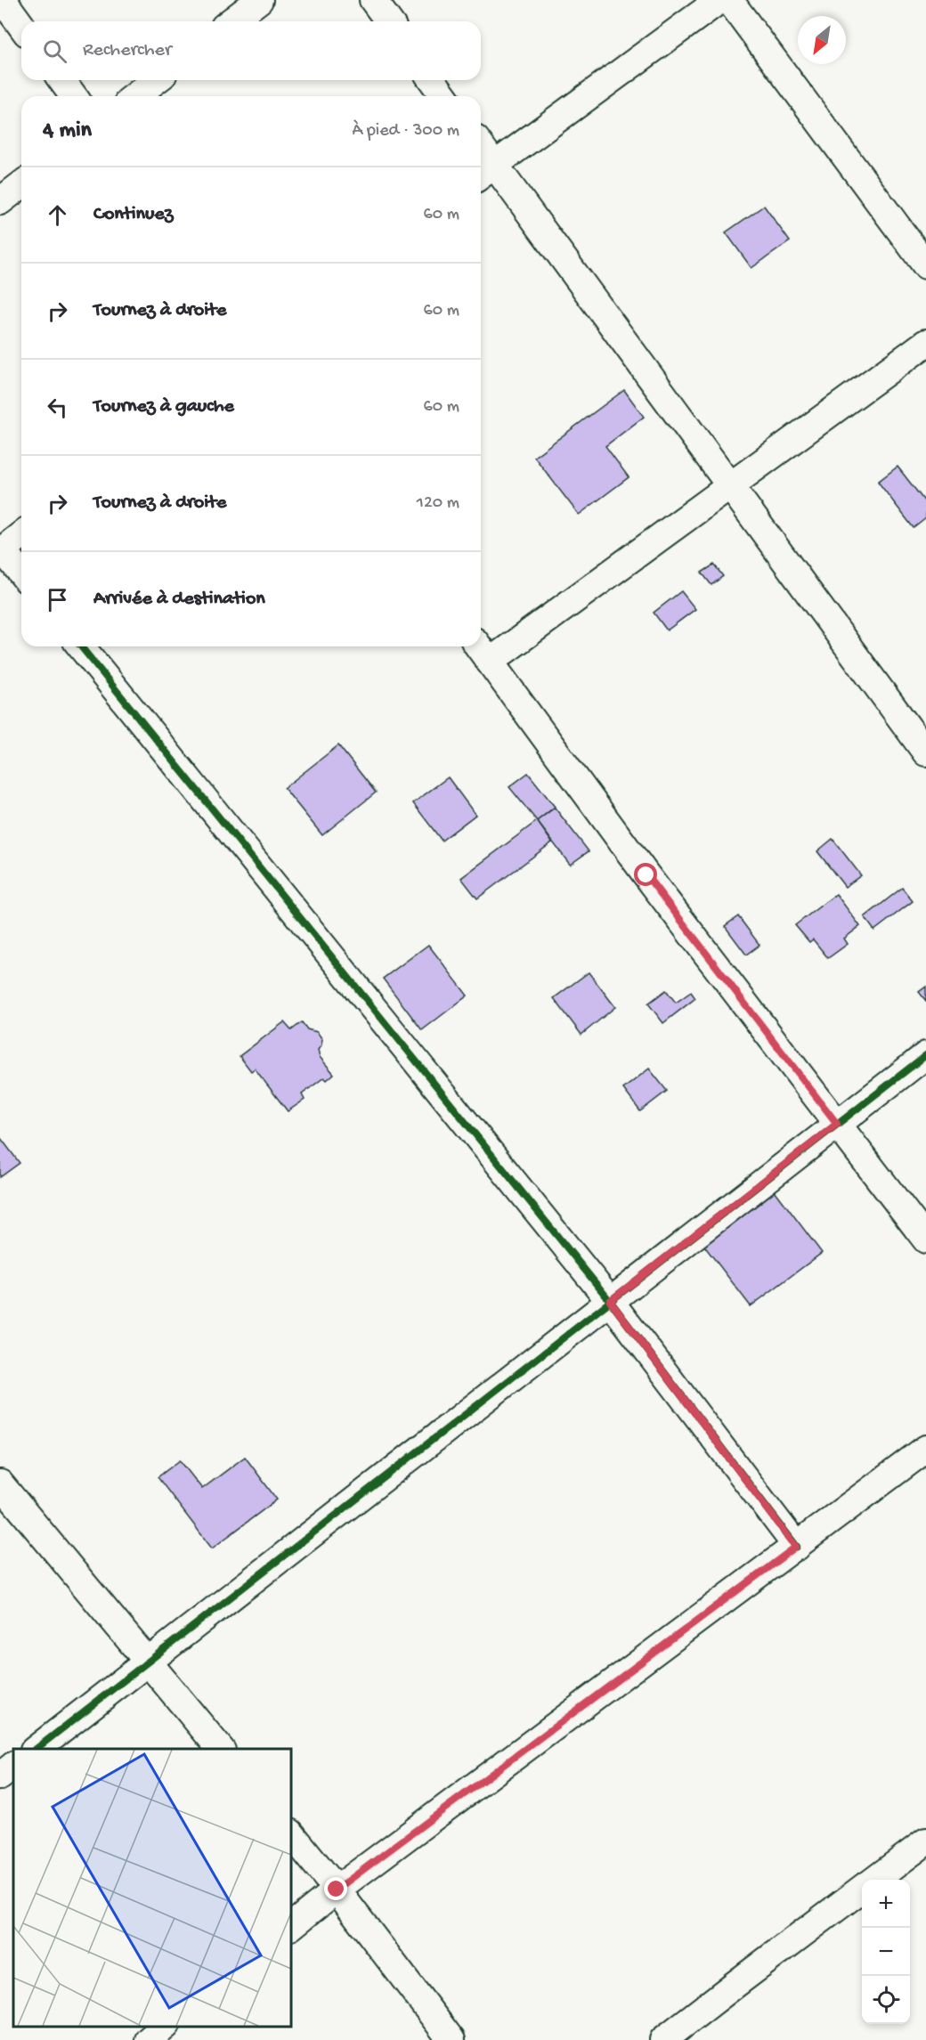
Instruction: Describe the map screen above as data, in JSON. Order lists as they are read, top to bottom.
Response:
{
  "north": "bottom left",
  "page": {
    "search": "Rechercher",
    "heading": ["4 min", "À pied · 300 m"],
    "list": [
      ["Continuez", "60 m"],
      ["Tournez à droite", "60 m"],
      ["Tournez à gauche", "60 m"],
      ["Tournez à droite", "120 m"],
      "Arrivée à destination"
    ],
    "map_buttons": ["+", "−"]
  }
}
